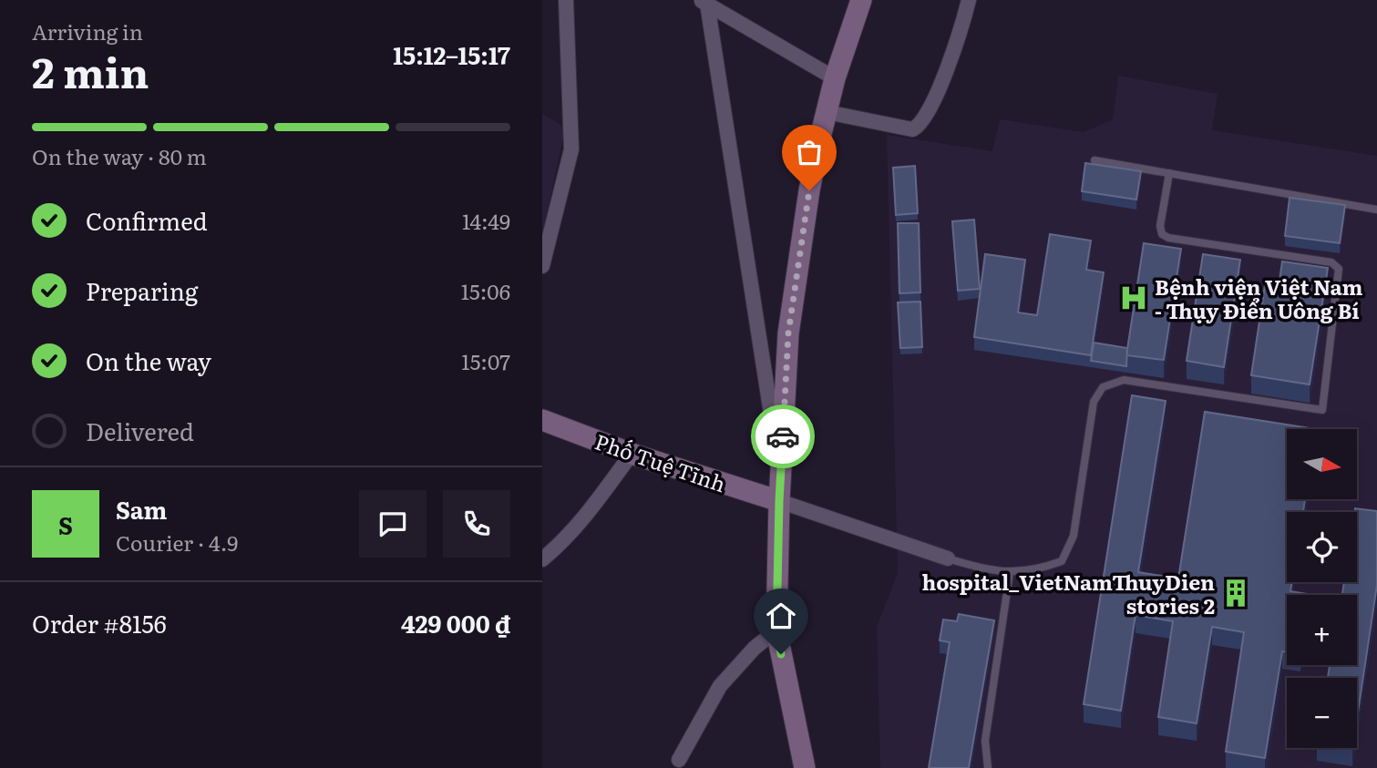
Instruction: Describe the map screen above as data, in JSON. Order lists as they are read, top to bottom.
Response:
{
  "streets": {
    "main road": ["Phố Tuệ Tĩnh"]
  },
  "places": {
    "hospital": ["Bệnh viện Việt Nam - Thụy Điển Uông Bí"],
    "building": ["hospital_VietNamThuyDien stories 2"]
  },
  "north": "right",
  "page": {
    "heading": ["2 min", "Arriving in", "15:12–15:17"],
    "panel": [
      "Sam",
      "Courier · 4.9",
      "Order #8156",
      "429 000 ₫"
    ],
    "bar": "On the way · 80 m",
    "list": [
      ["Confirmed", "14:49"],
      ["Preparing", "15:06"],
      ["On the way", "15:07"],
      "Delivered"
    ],
    "map_buttons": ["+", "−"],
    "round": "S"
  }
}
